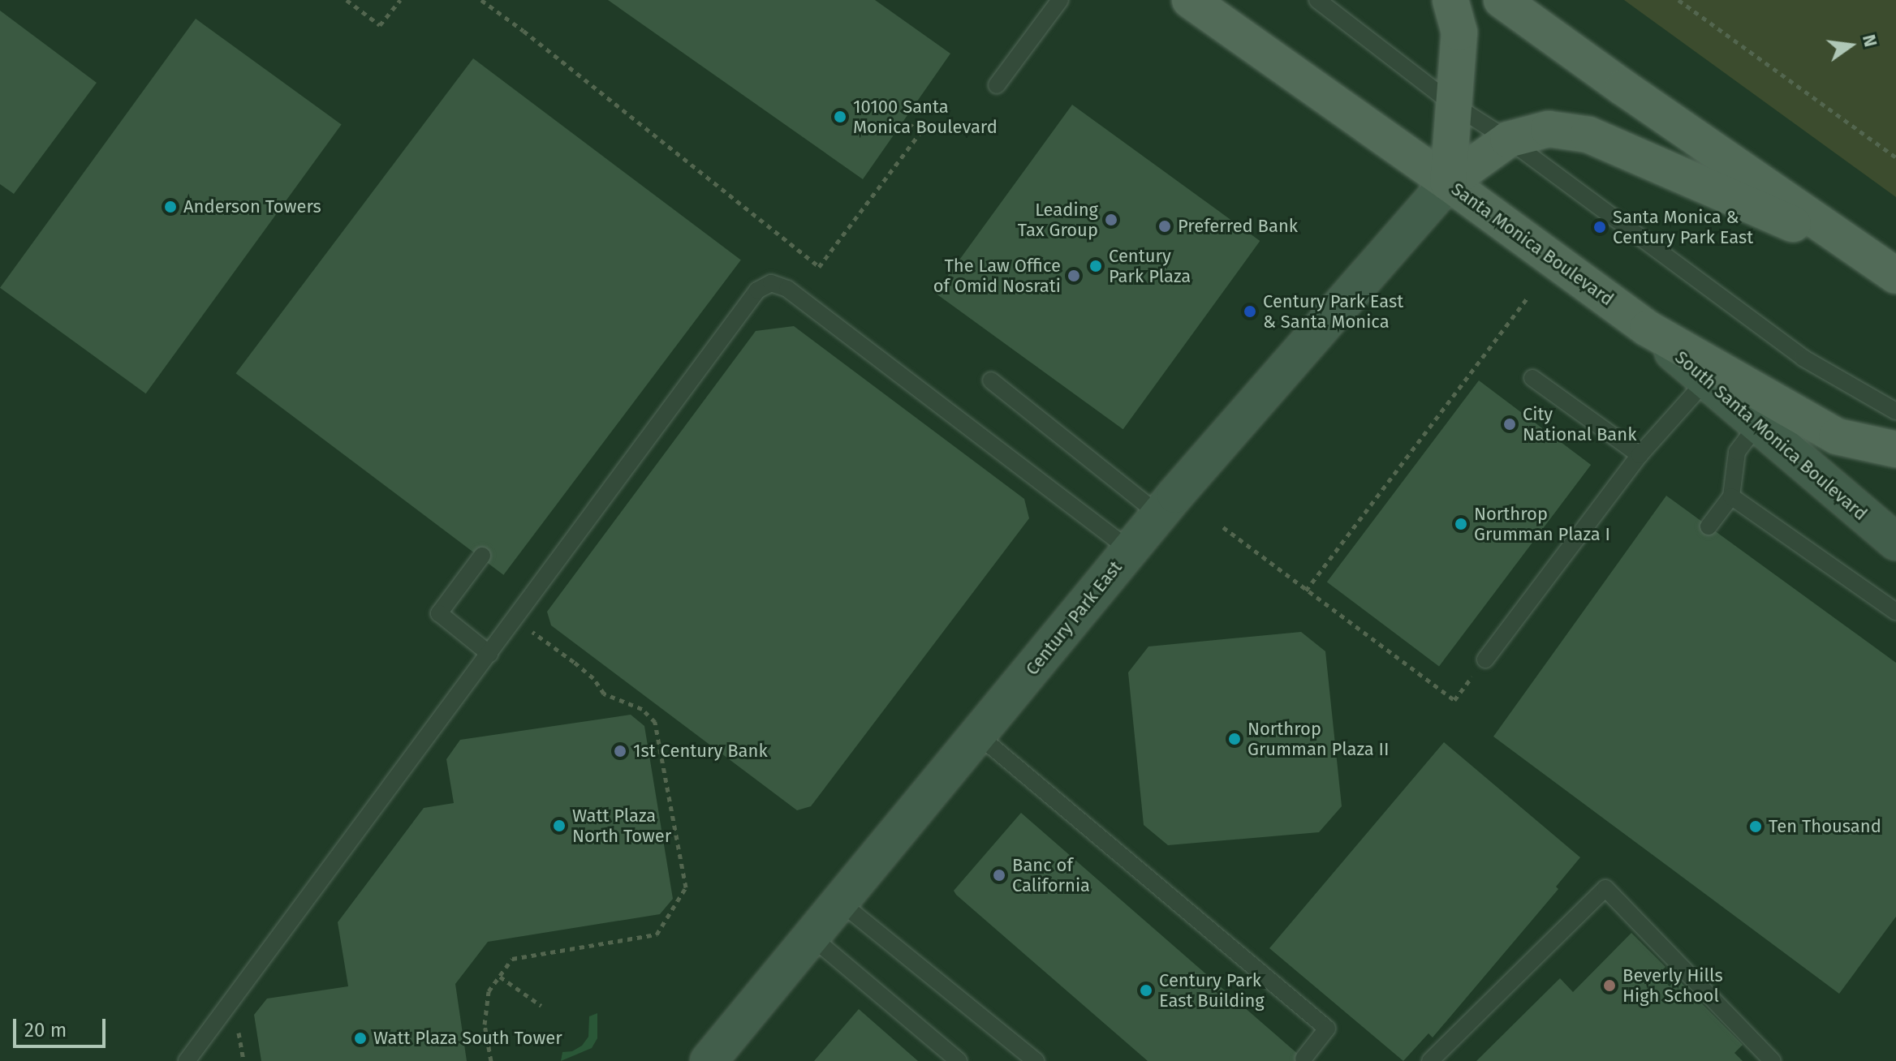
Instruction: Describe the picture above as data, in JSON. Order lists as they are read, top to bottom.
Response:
{
  "streets": {
    "main road": ["Santa Monica Boulevard", "South Santa Monica Boulevard", "Century Park East"]
  },
  "crossings": [
    ["Santa Monica Boulevard", "South Santa Monica Boulevard"],
    ["Santa Monica Boulevard", "Century Park East"]
  ],
  "places": [
    "10100 Santa Monica Boulevard",
    "Anderson Towers",
    "Leading Tax Group",
    "Preferred Bank",
    "Santa Monica & Century Park East",
    "Century Park Plaza",
    "The Law Office of Omid Nosrati",
    "Century Park East & Santa Monica",
    "City National Bank",
    "Northrop Grumman Plaza I",
    "Northrop Grumman Plaza II",
    "1st Century Bank",
    "Watt Plaza North Tower",
    "Ten Thousand",
    "Banc of California",
    "Beverly Hills High School",
    "Century Park East Building",
    "Watt Plaza South Tower"
  ],
  "scale_bar": "20 m",
  "north": "right"
}
